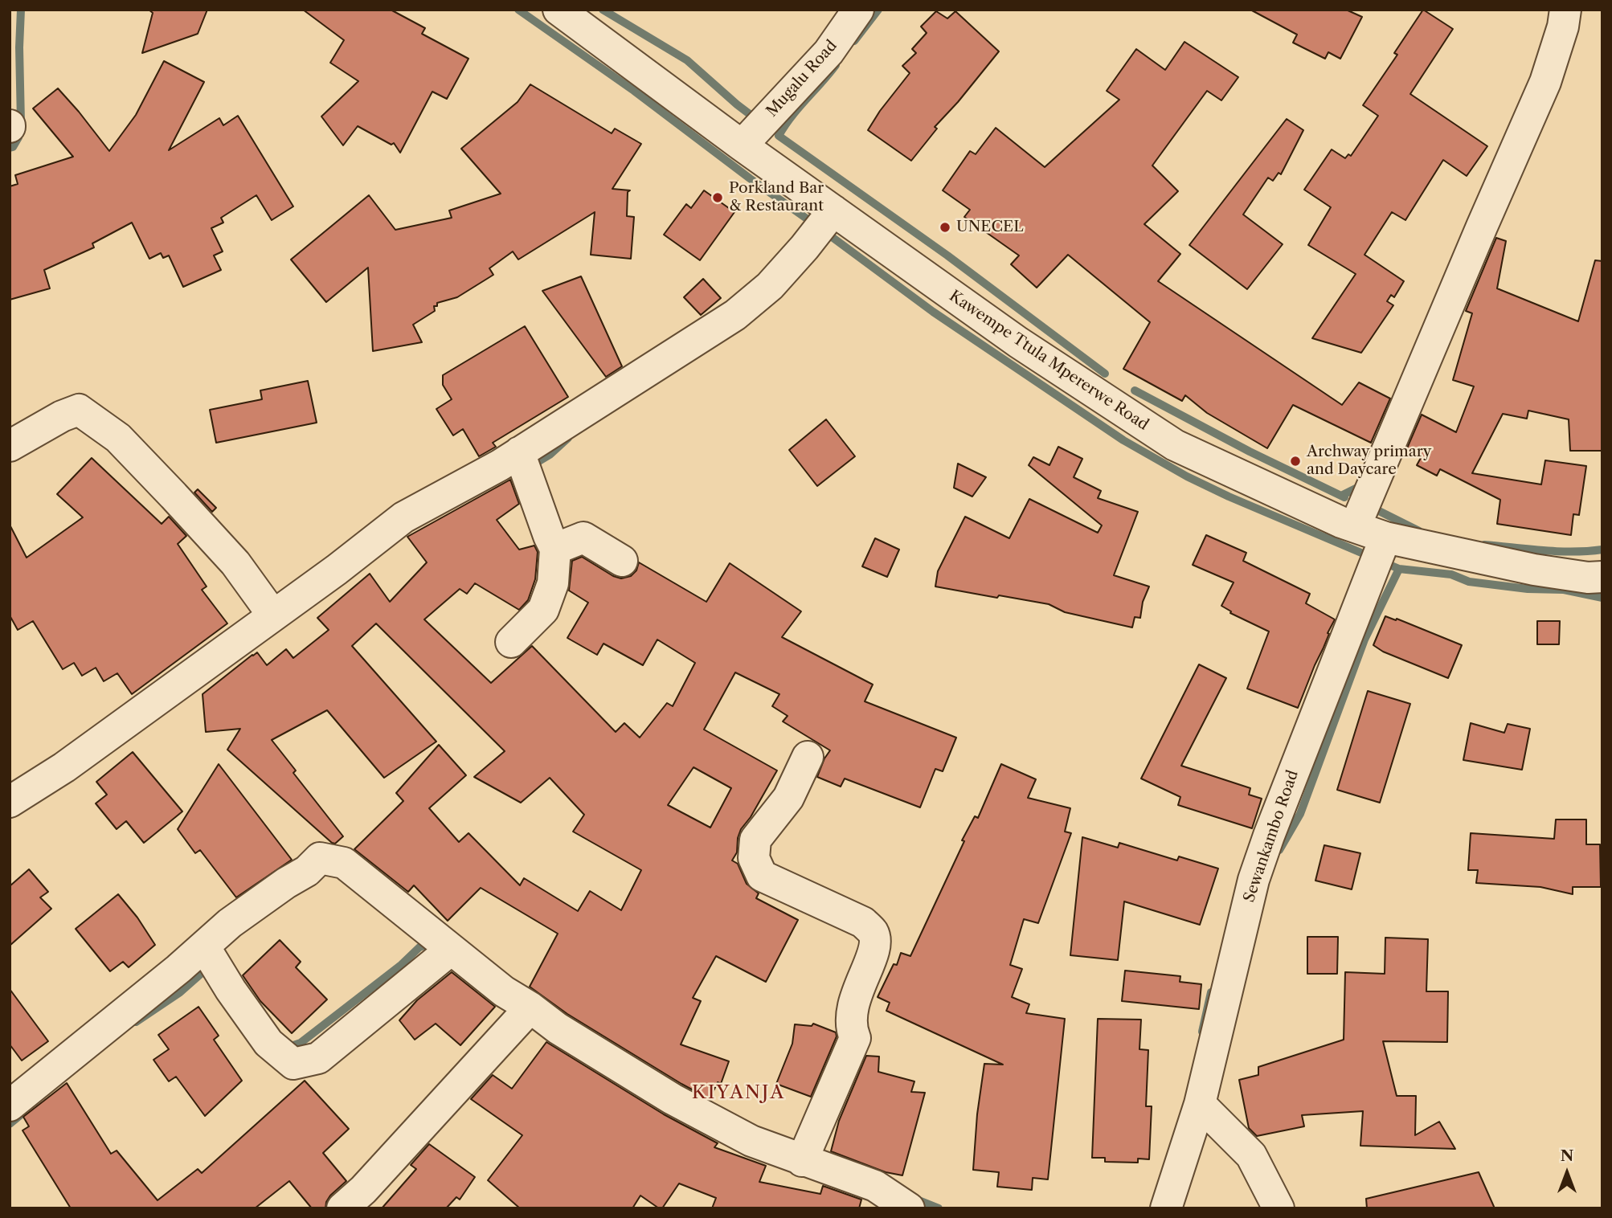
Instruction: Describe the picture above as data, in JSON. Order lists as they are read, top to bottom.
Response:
{
  "streets": {
    "street": ["Mugalu Road", "Kawempe Ttula Mpererwe Road", "Sewankambo Road"]
  },
  "crossings": [
    ["Mugalu Road", "Kawempe Ttula Mpererwe Road"],
    ["Kawempe Ttula Mpererwe Road", "Sewankambo Road"]
  ],
  "districts": ["KIYANJA"],
  "places": ["Porkland Bar & Restaurant", "UNECEL", "Archway primary and Daycare"],
  "north": "top"
}
